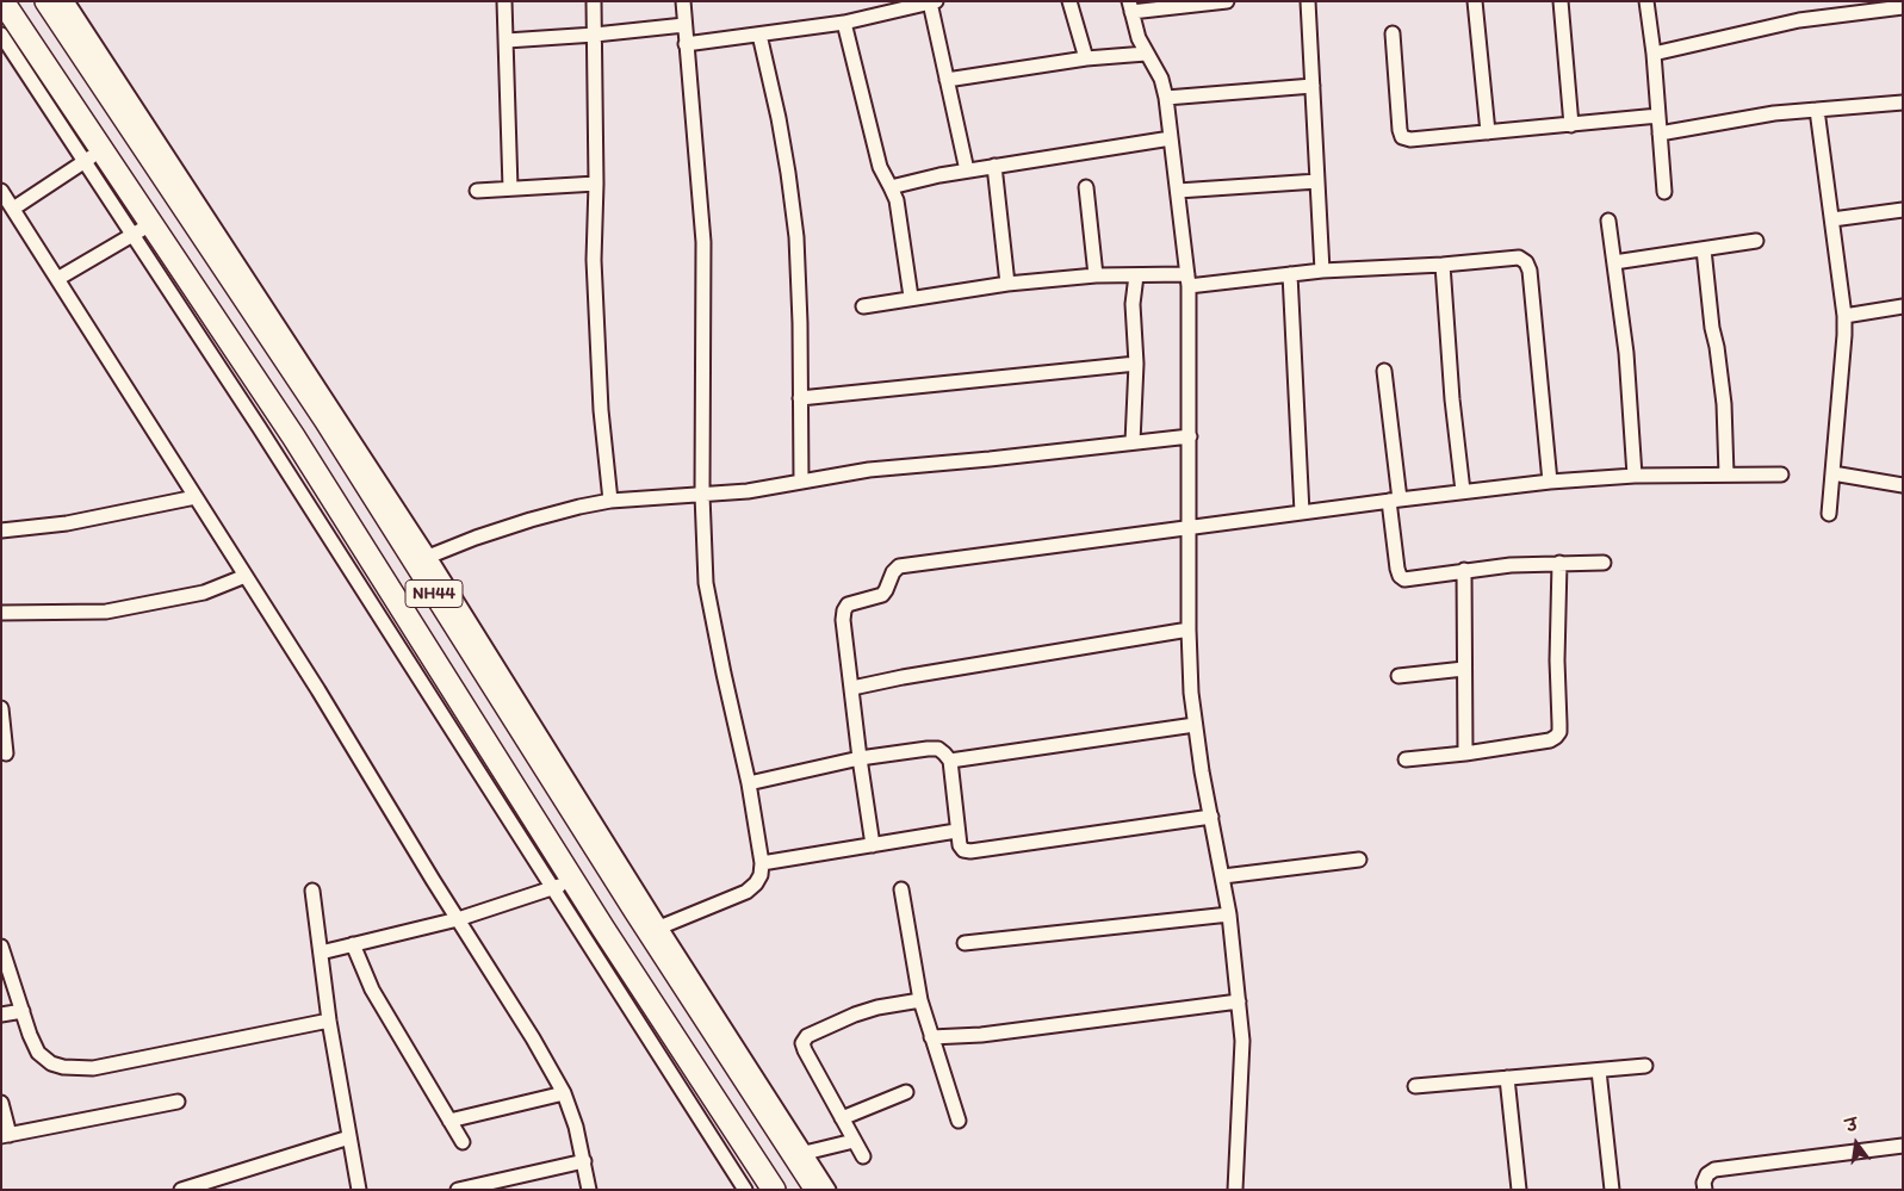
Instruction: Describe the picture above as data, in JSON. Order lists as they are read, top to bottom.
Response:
{
  "streets": {
    "highway": ["NH44"]
  },
  "north": "top"
}
